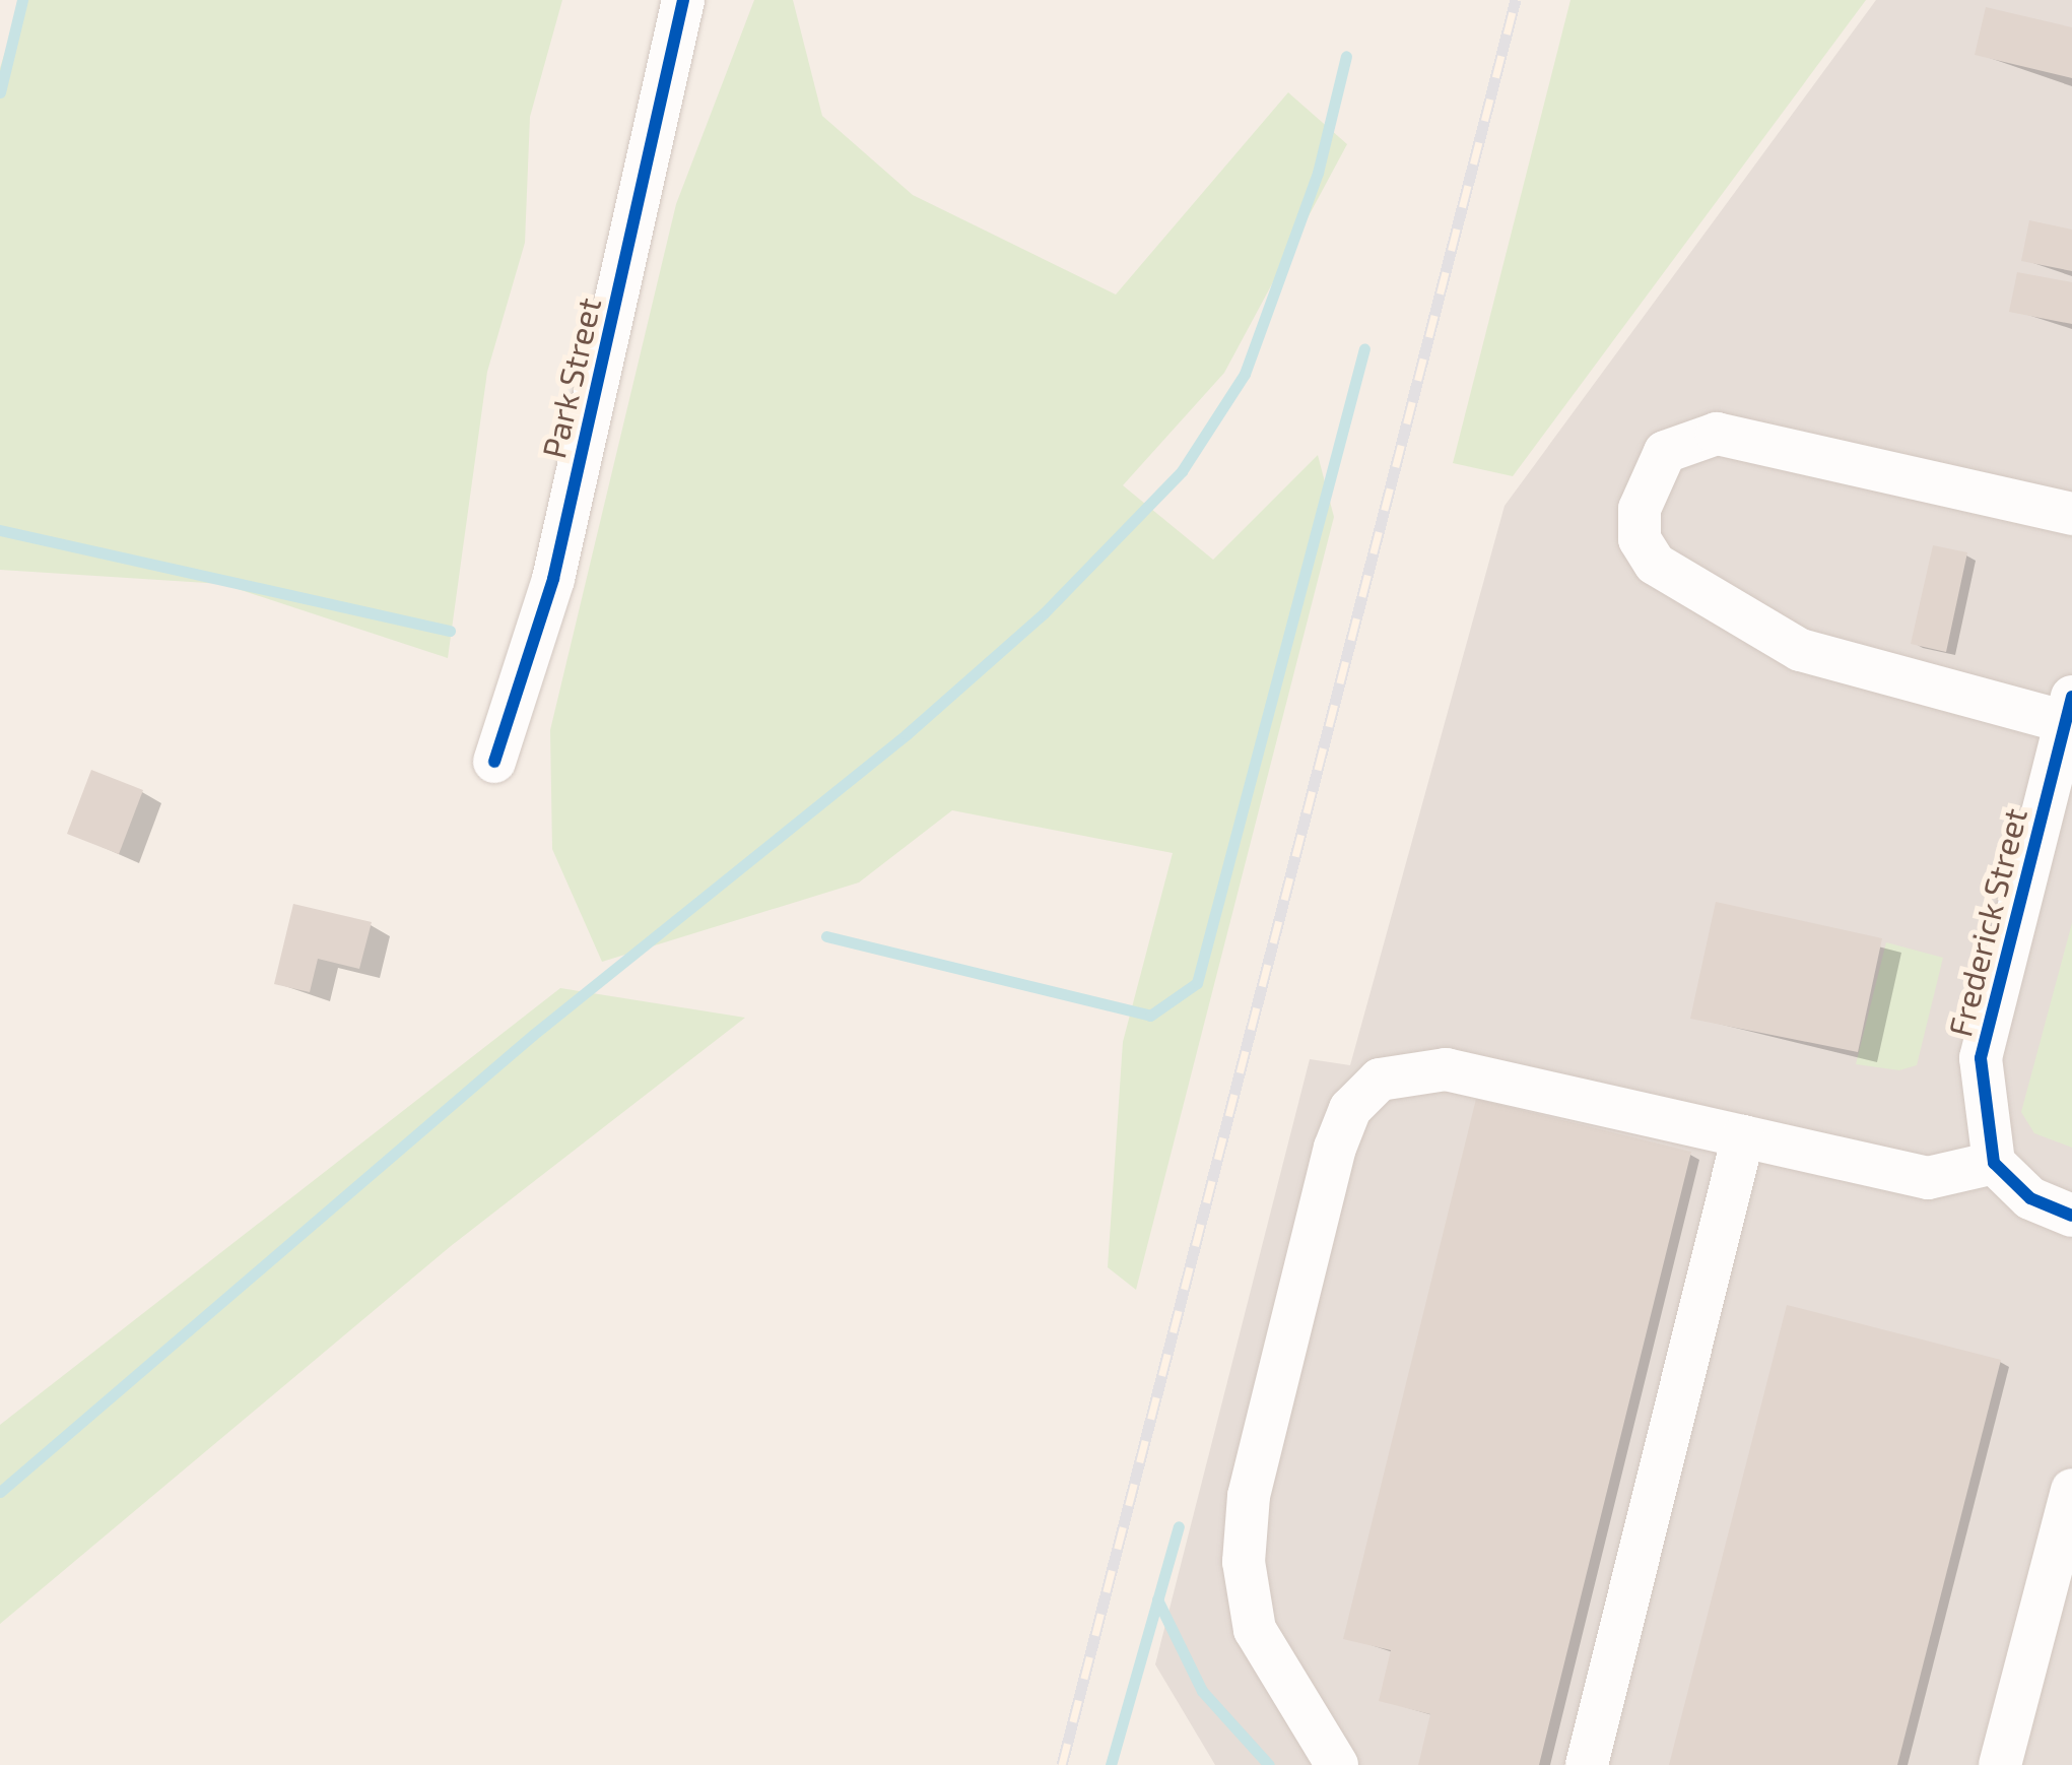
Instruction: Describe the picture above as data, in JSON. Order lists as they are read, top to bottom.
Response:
{
  "streets": {
    "street": ["Park Street", "Frederick Street"]
  }
}
